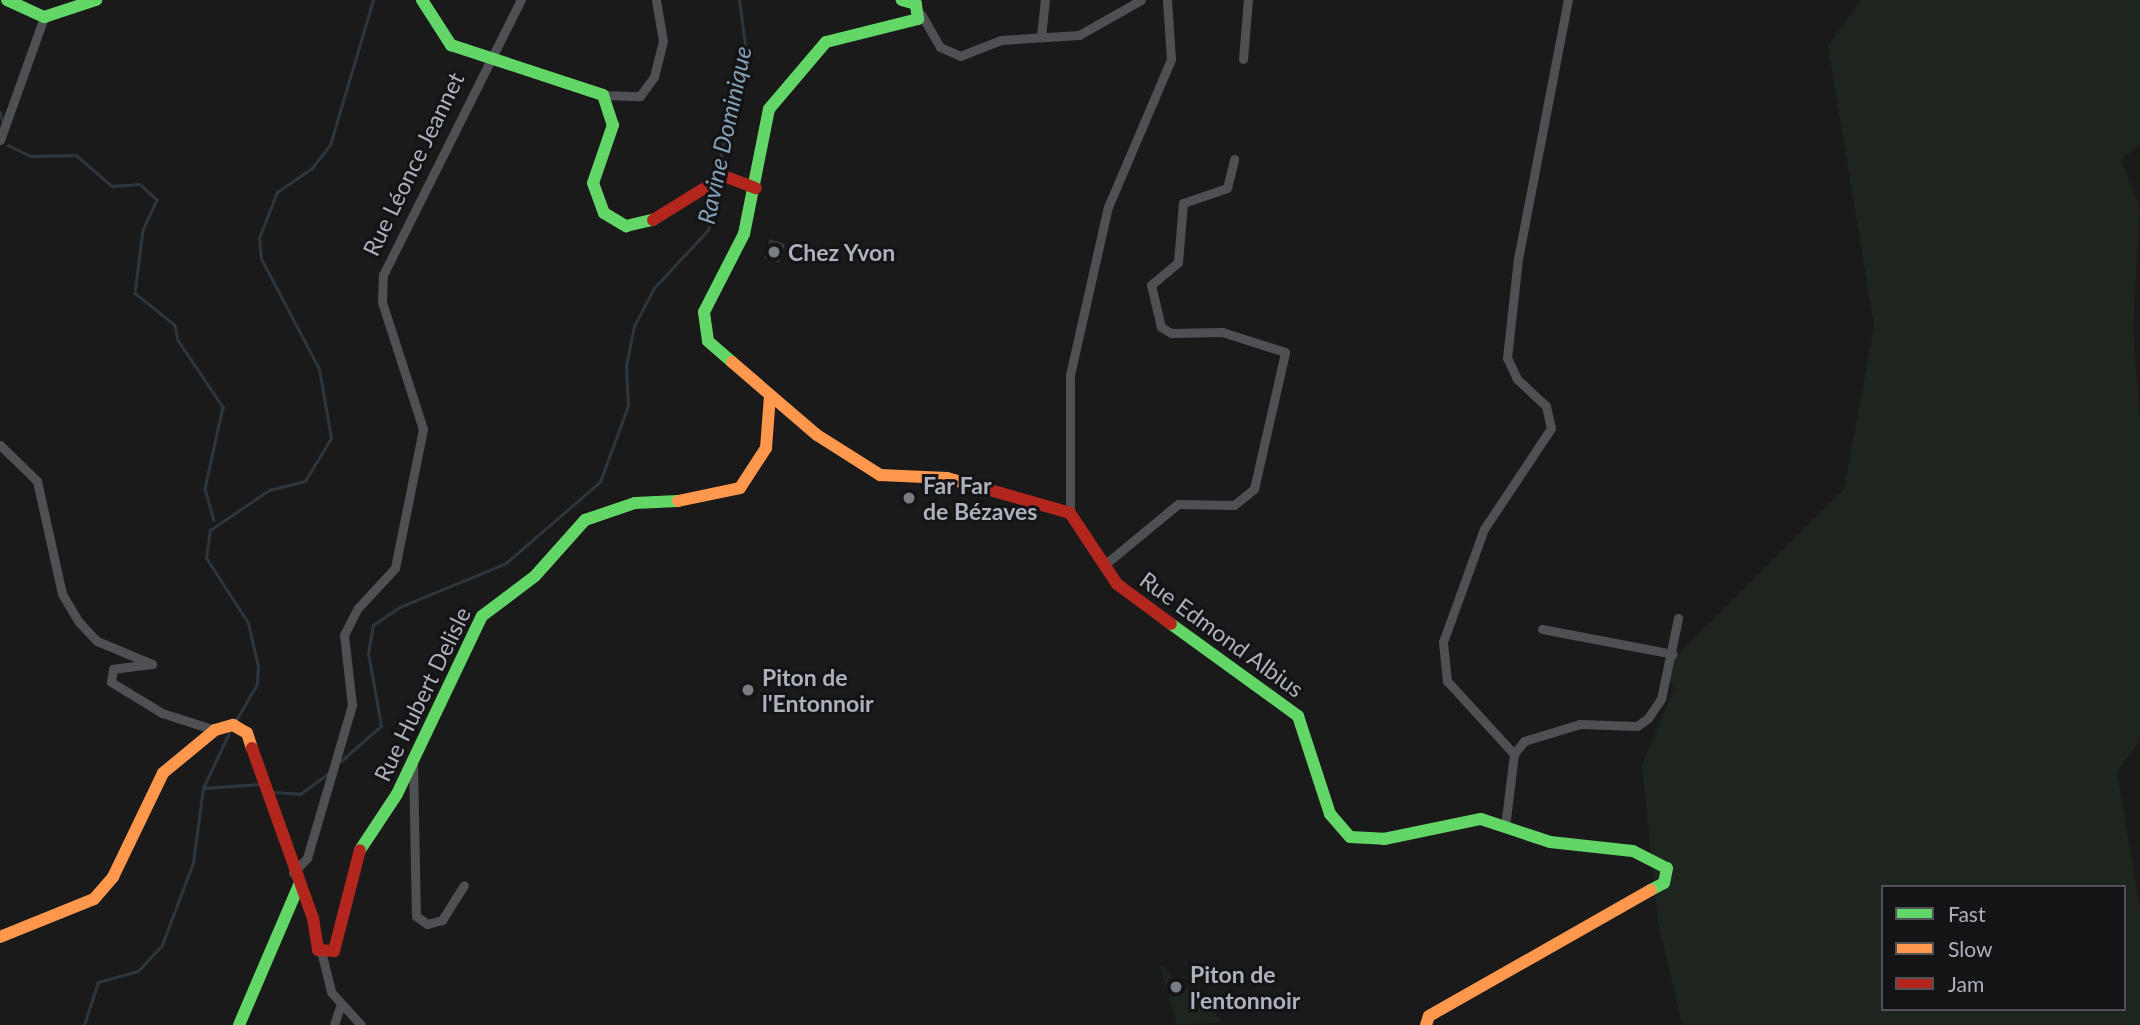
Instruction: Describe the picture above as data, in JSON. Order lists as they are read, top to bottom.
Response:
{
  "streets": {
    "main road": ["Rue Léonce Jeannet", "Rue Edmond Albius", "Rue Hubert Delisle"]
  },
  "water": ["Ravine Dominique"],
  "places": [
    "Chez Yvon",
    "Far Far de Bézaves",
    "Piton de l'Entonnoir",
    "Piton de l'entonnoir"
  ],
  "legend": ["Fast", "Slow", "Jam"]
}
